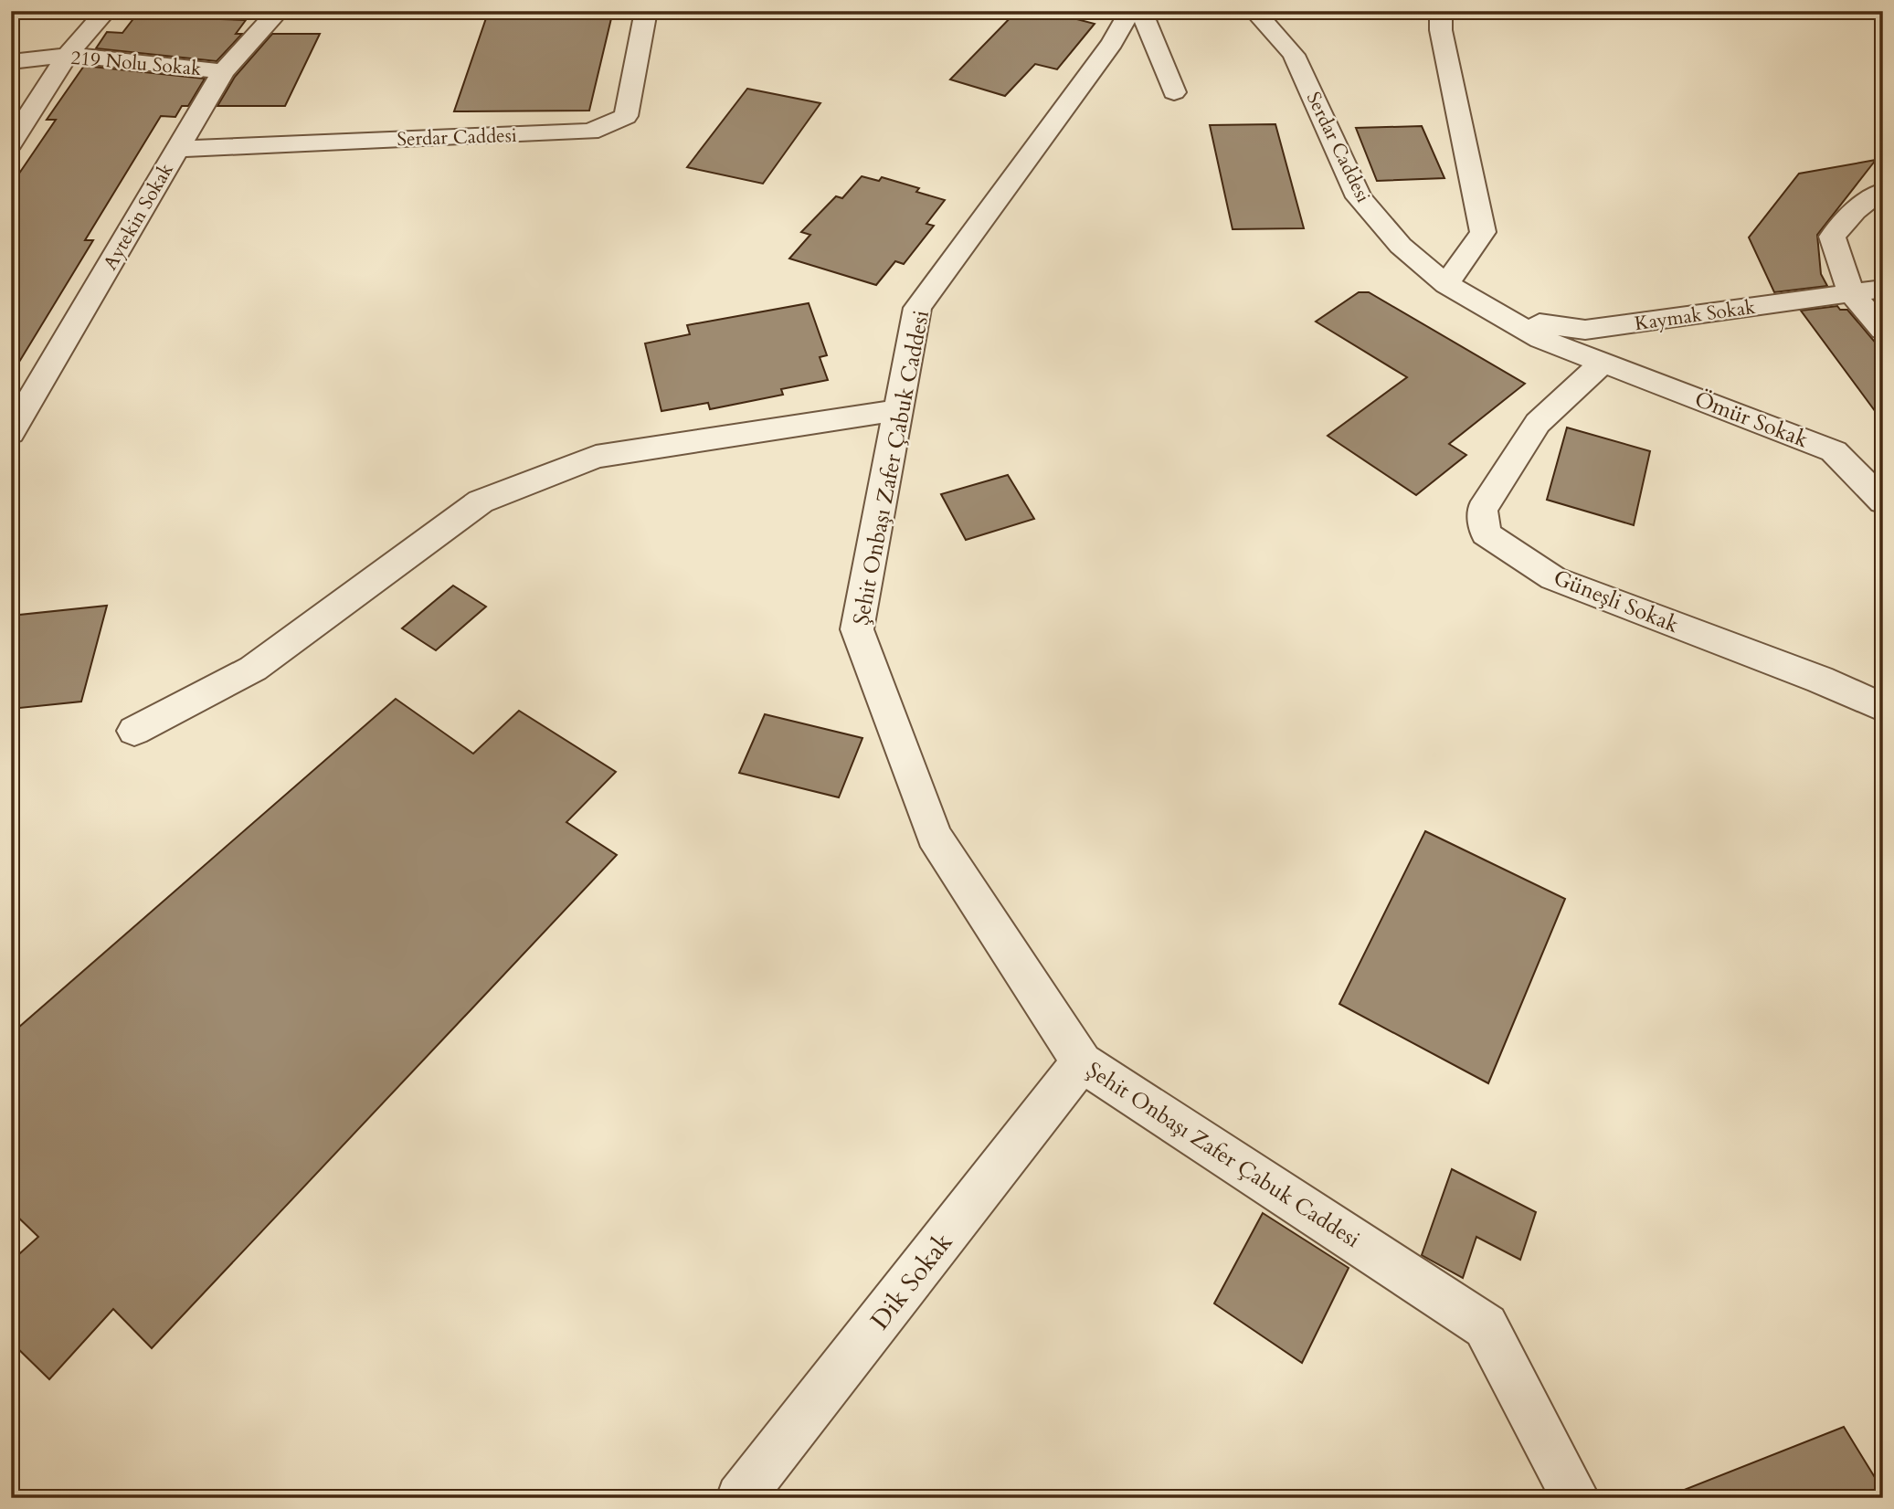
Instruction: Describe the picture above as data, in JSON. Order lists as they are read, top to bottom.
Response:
{
  "streets": {
    "street": [
      "219 Nolu Sokak",
      "Serdar Caddesi",
      "Aytekin Sokak",
      "Kaymak Sokak",
      "Ömür Sokak",
      "Şehit Onbaşı Zafer Çabuk Caddesi",
      "Güneşli Sokak",
      "Dik Sokak"
    ]
  },
  "crossings": [
    ["219 Nolu Sokak", "Aytekin Sokak"],
    ["Serdar Caddesi", "Aytekin Sokak"],
    ["Serdar Caddesi", "Kaymak Sokak"],
    ["Serdar Caddesi", "Ömür Sokak"],
    ["Serdar Caddesi", "Güneşli Sokak"],
    ["Ömür Sokak", "Güneşli Sokak"],
    ["Şehit Onbaşı Zafer Çabuk Caddesi", "Dik Sokak"]
  ]
}
